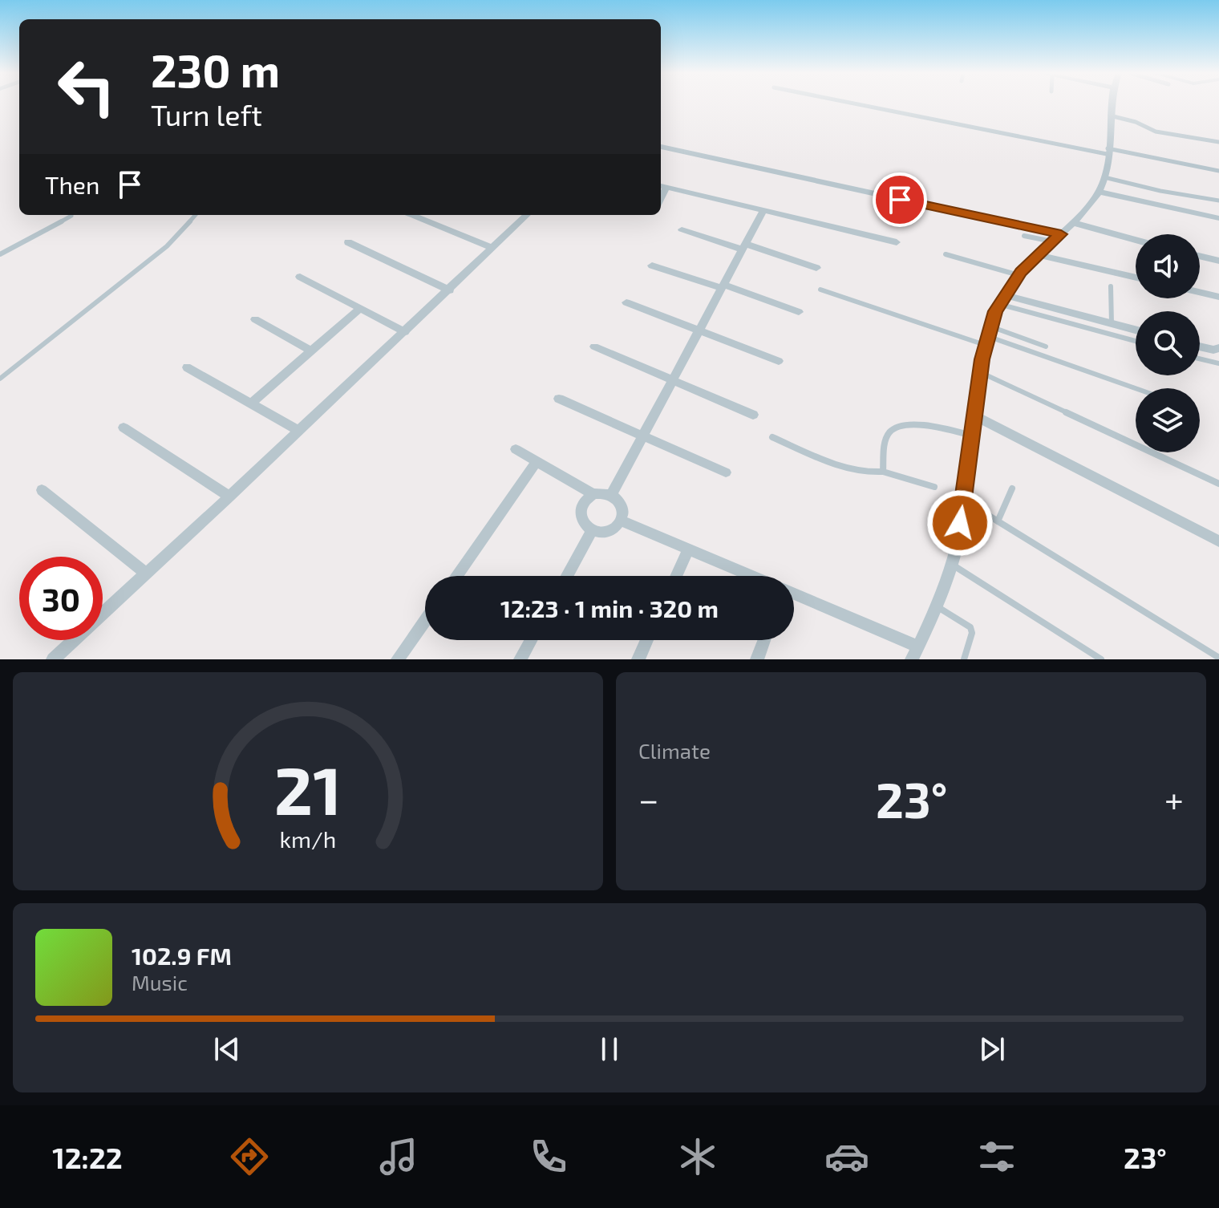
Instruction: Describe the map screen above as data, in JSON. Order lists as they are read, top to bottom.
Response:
{
  "page": {
    "turn": ["230 m", "Turn left"],
    "then": "Then",
    "limit": "30",
    "trip": "12:23 · 1 min · 320 m",
    "tile": "Climate",
    "heat": ["−", "23°", "+"],
    "song": ["102.9 FM", "Music"],
    "tabs": ["12:22", "23°"],
    "gauge": ["21", "km/h"]
  }
}
